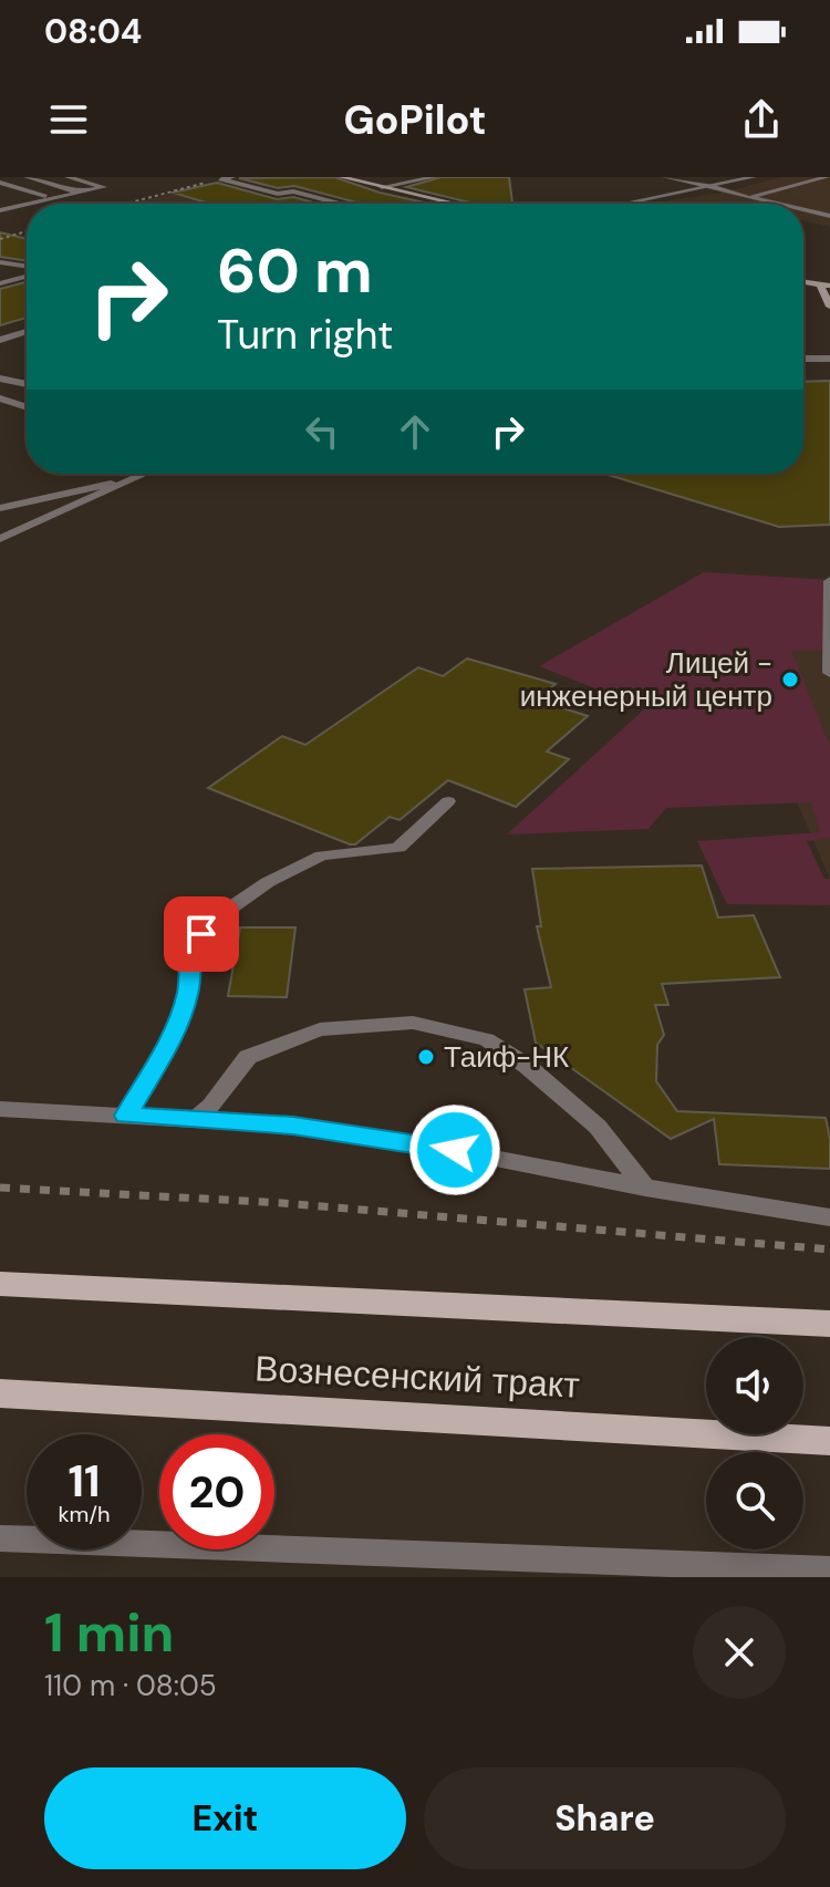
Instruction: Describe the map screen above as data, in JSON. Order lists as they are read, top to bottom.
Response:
{
  "streets": {
    "main road": ["Вознесенский тракт"]
  },
  "places": ["Лицей - инженерный центр", "Таиф-НК"],
  "page": {
    "status": "08:04",
    "header": "GoPilot",
    "turn": ["60 m", "Turn right"],
    "speed": "11 km/h",
    "limit": "20",
    "heading": ["1 min", "110 m · 08:05"],
    "buttons": ["Exit", "Share"]
  }
}
